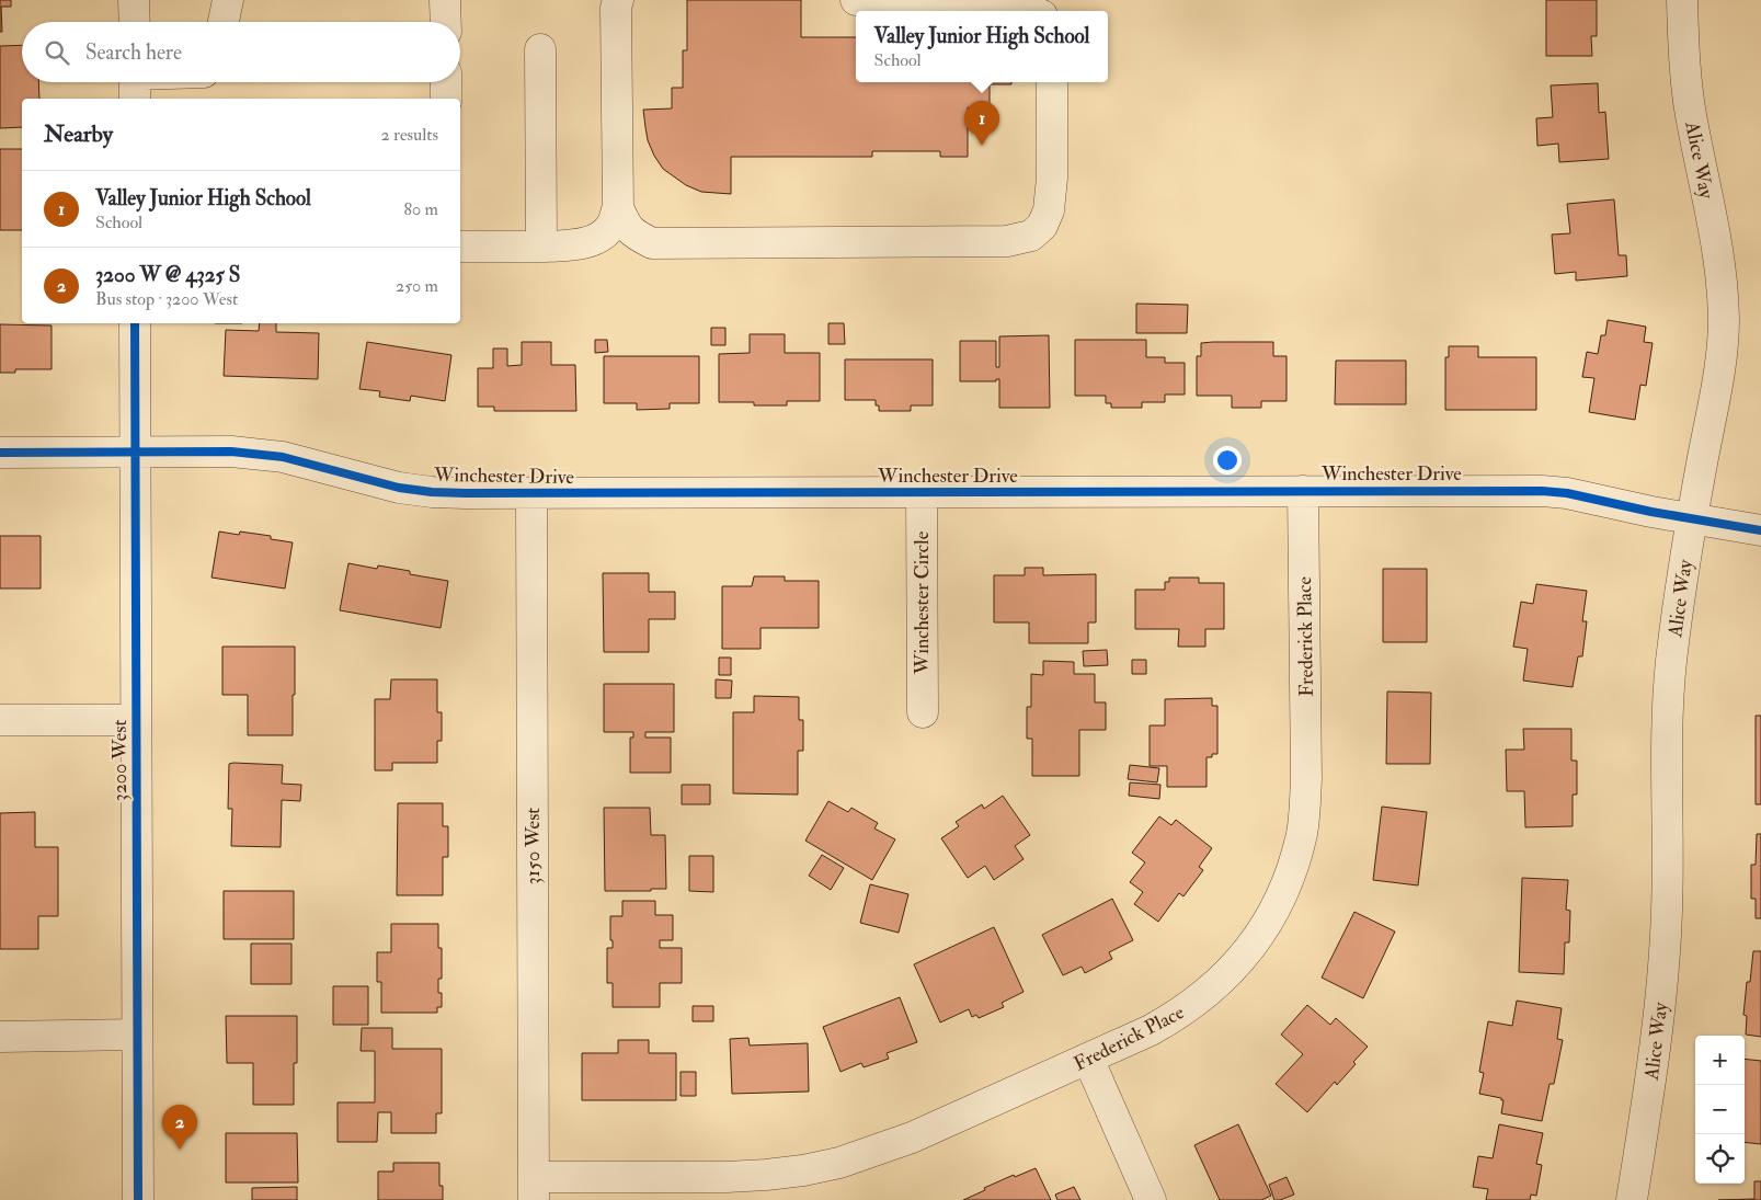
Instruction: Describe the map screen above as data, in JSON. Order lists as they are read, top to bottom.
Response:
{
  "streets": {
    "street": [
      "Alice Way",
      "Winchester Drive",
      "Winchester Circle",
      "Frederick Place",
      "3200 West",
      "3150 West"
    ]
  },
  "crossings": [
    ["Alice Way", "Winchester Drive"],
    ["Winchester Drive", "Winchester Circle"],
    ["Winchester Drive", "Frederick Place"],
    ["Winchester Drive", "3200 West"],
    ["Winchester Drive", "3150 West"],
    ["Frederick Place", "3150 West"]
  ],
  "page": {
    "popup": ["Valley Junior High School", "School"],
    "search": "Search here",
    "heading": ["Nearby", "2 results"],
    "pins": ["1", "2"],
    "list": [
      {
        "mark": "1",
        "name": "Valley Junior High School",
        "note": "School",
        "value": "80 m"
      },
      {
        "mark": "2",
        "name": "3200 W @ 4325 S",
        "note": "Bus stop · 3200 West",
        "value": "250 m"
      }
    ],
    "map_buttons": ["+", "−"]
  }
}
